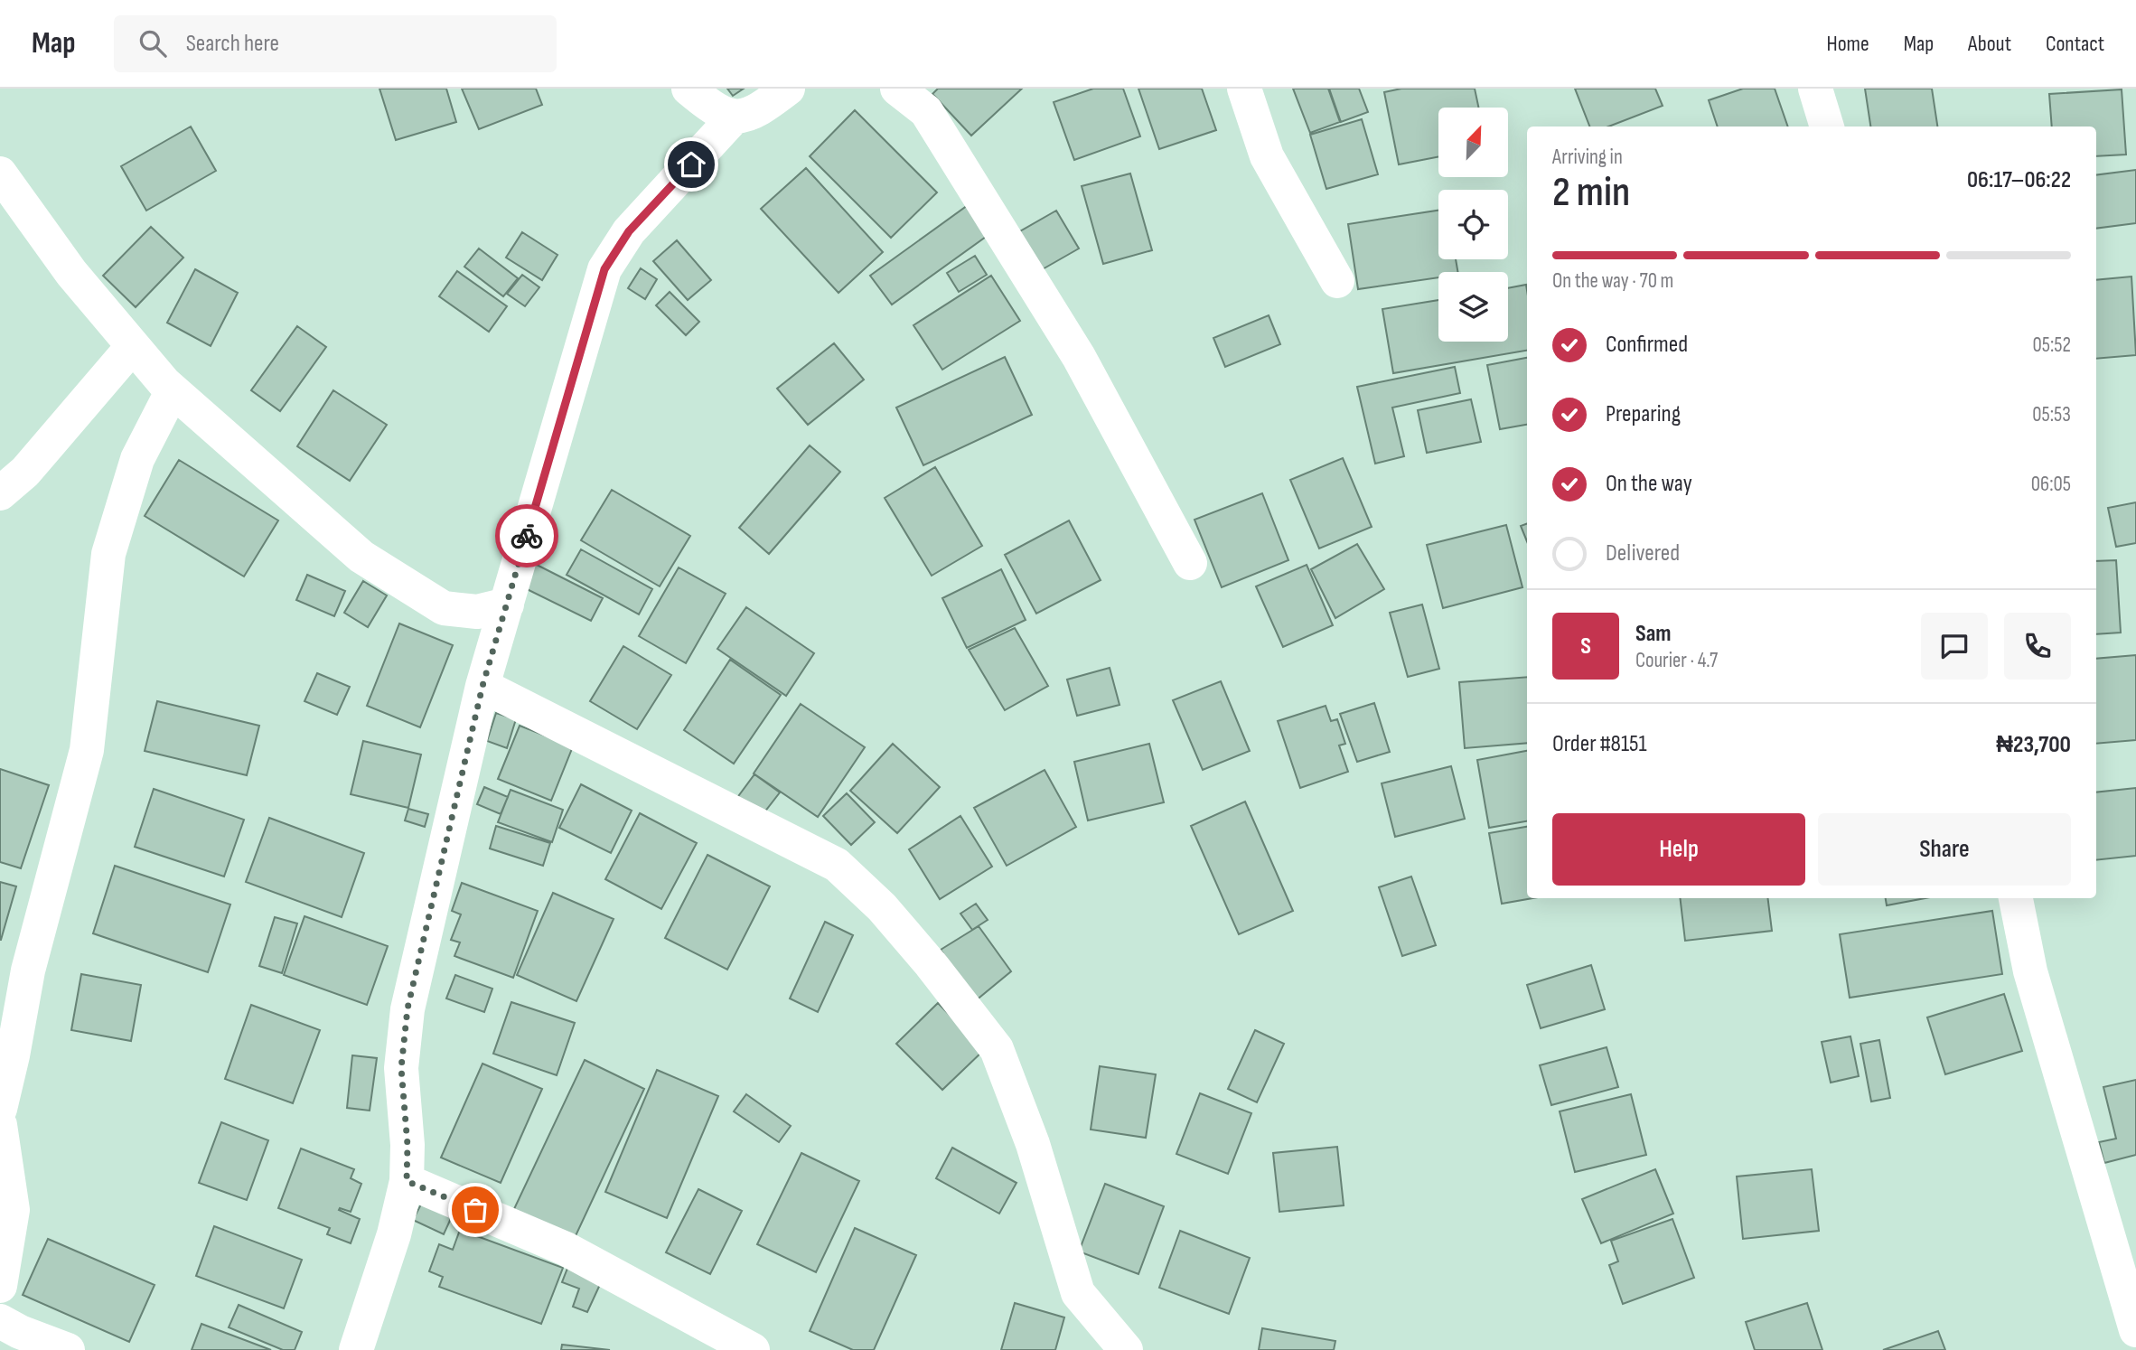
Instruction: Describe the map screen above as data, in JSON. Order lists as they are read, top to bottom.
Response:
{
  "north": "top right",
  "page": {
    "header": "Map",
    "search": "Search here",
    "nav": [
      "Home",
      "Map",
      "About",
      "Contact"
    ],
    "heading": ["2 min", "Arriving in", "06:17–06:22"],
    "panel": [
      "Sam",
      "Courier · 4.7",
      "Order #8151",
      "₦23,700"
    ],
    "bar": "On the way · 70 m",
    "list": [
      ["Confirmed", "05:52"],
      ["Preparing", "05:53"],
      ["On the way", "06:05"],
      "Delivered"
    ],
    "round": "S",
    "buttons": ["Help", "Share"]
  }
}
